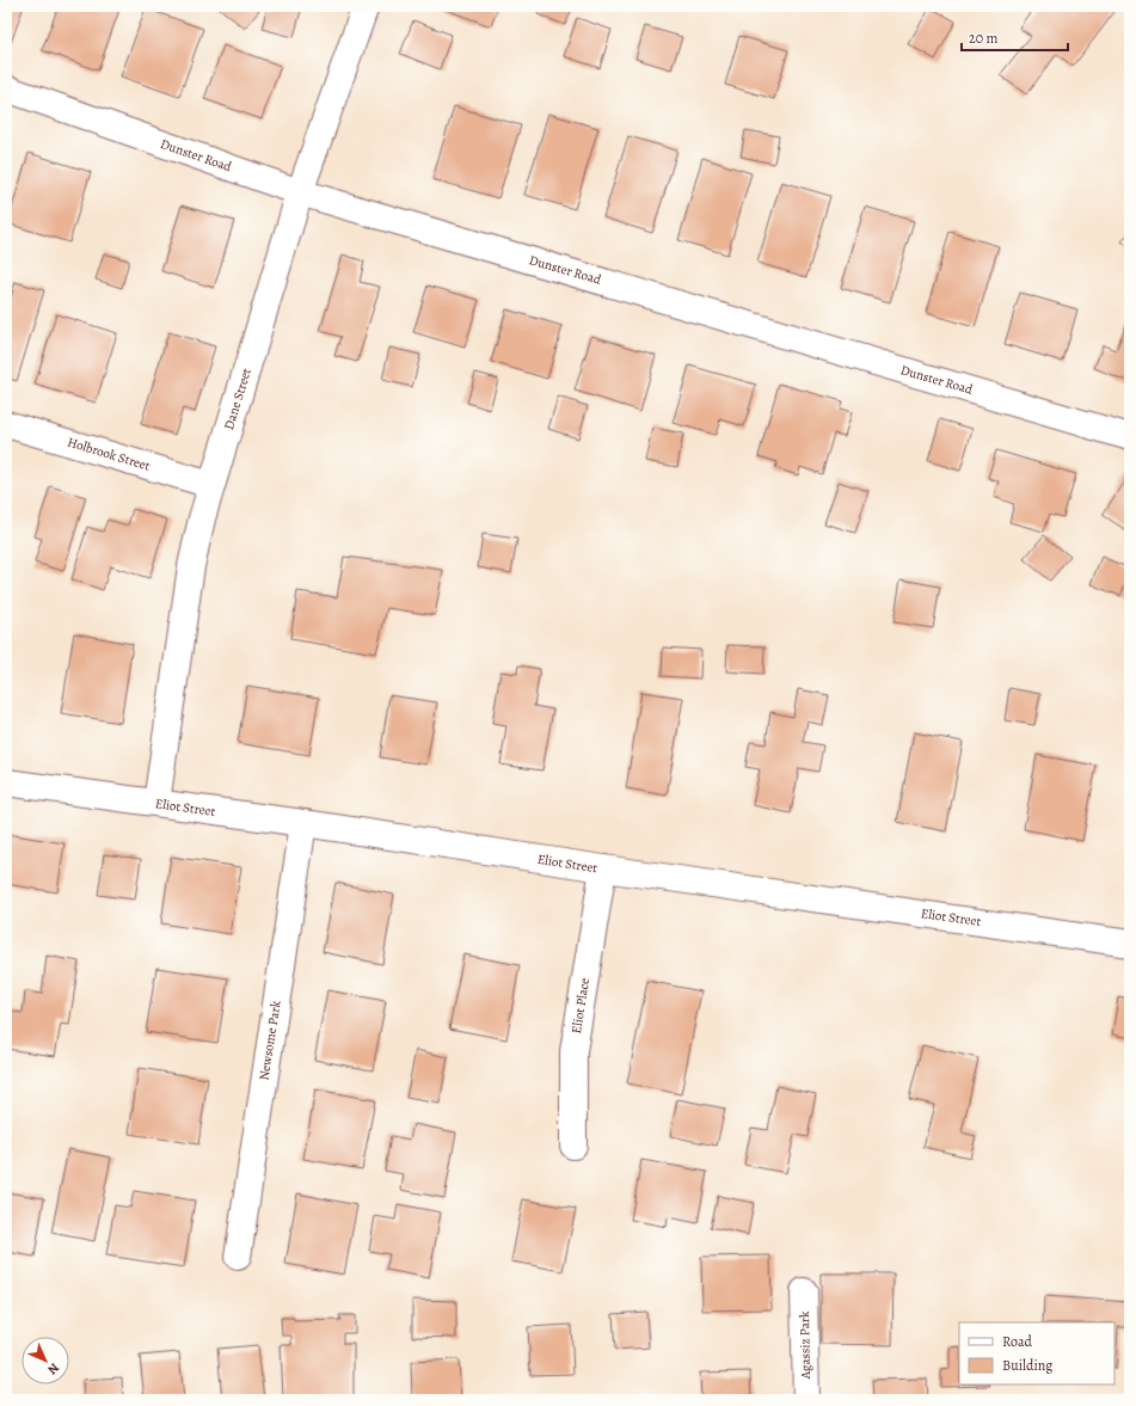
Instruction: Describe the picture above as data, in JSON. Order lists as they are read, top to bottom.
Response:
{
  "streets": {
    "street": [
      "Dunster Road",
      "Dane Street",
      "Holbrook Street",
      "Eliot Street",
      "Eliot Place",
      "Newsome Park",
      "Agassiz Park"
    ]
  },
  "crossings": [
    ["Dunster Road", "Dane Street"],
    ["Dane Street", "Holbrook Street"],
    ["Dane Street", "Eliot Street"],
    ["Eliot Street", "Eliot Place"],
    ["Eliot Street", "Newsome Park"]
  ],
  "legend": ["Road", "Building"],
  "scale_bar": "20 m",
  "north": "bottom right"
}
